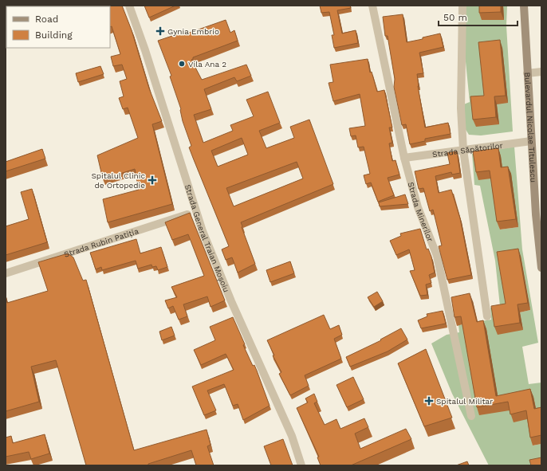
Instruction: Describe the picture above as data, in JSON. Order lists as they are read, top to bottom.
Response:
{
  "streets": {
    "main road": ["Bulevardul Nicolae Titulescu"],
    "street": [
      "Strada Săpătorilor",
      "Strada Minerilor",
      "Strada General Traian Moșoiu",
      "Strada Rubin Patiția"
    ]
  },
  "crossings": [
    ["Bulevardul Nicolae Titulescu", "Strada Săpătorilor"],
    ["Strada Săpătorilor", "Strada Minerilor"],
    ["Strada General Traian Moșoiu", "Strada Rubin Patiția"]
  ],
  "places": {
    "health": ["Gynia Embrio", "Spitalul Clinic de Ortopedie", "Spitalul Militar"],
    "other": ["Vila Ana 2"]
  },
  "legend": ["Road", "Building"],
  "scale_bar": "50 m"
}
